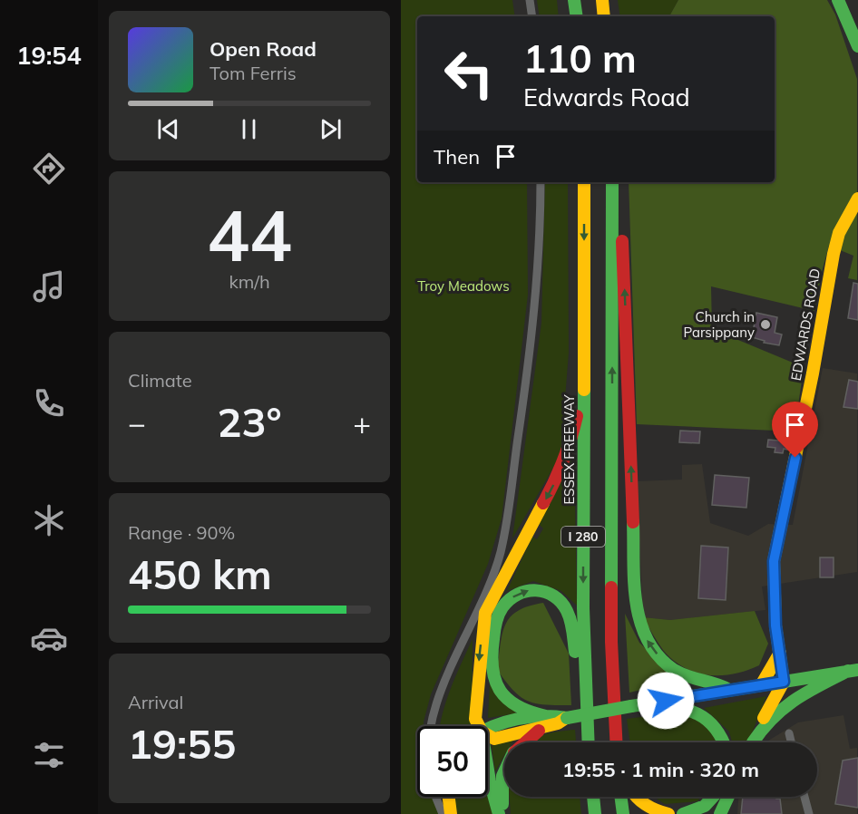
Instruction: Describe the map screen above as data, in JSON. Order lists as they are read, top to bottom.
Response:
{
  "streets": {
    "main road": ["EDWARDS ROAD", "ESSEX FREEWAY", "I 280"]
  },
  "parks": ["Troy Meadows"],
  "places": ["Church in Parsippany"],
  "page": {
    "tabs": "19:54",
    "turn": ["110 m", "Edwards Road"],
    "song": ["Open Road", "Tom Ferris"],
    "then": "Then",
    "tile": [
      ["44", "km/h"],
      "Climate",
      ["Range · 90%", "450 km"],
      ["Arrival", "19:55"]
    ],
    "heat": ["−", "23°", "+"],
    "limit": "50",
    "trip": "19:55 · 1 min · 320 m"
  }
}
